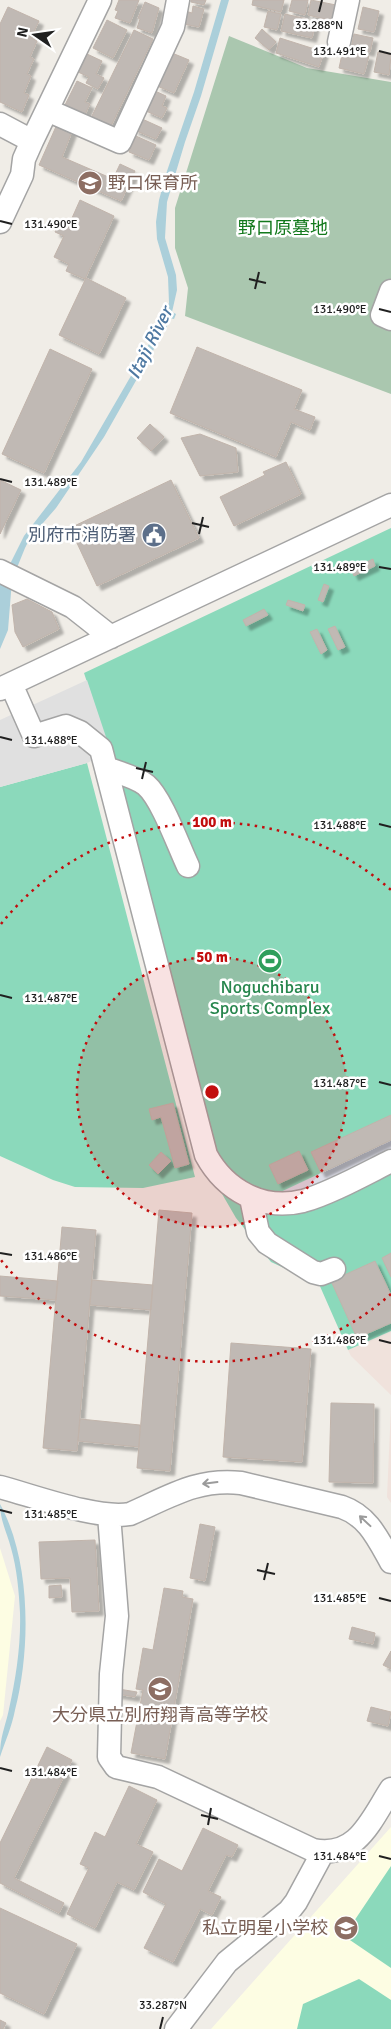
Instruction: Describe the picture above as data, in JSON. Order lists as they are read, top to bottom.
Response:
{
  "water": ["Itaji River"],
  "parks": ["野口原墓地"],
  "places": {
    "school or university": ["野口保育所", "大分県立別府翔青高等学校", "私立明星小学校"],
    "public building": ["別府市消防署"],
    "sports": ["Noguchibaru Sports Complex"]
  },
  "north": "left",
  "coordinates": [
    "33.288°N",
    "131.491°E",
    "131.490°E",
    "131.489°E",
    "131.488°E",
    "131.487°E",
    "131.486°E",
    "131.485°E",
    "131.484°E",
    "33.287°N"
  ],
  "rings": ["100 m", "50 m"]
}
